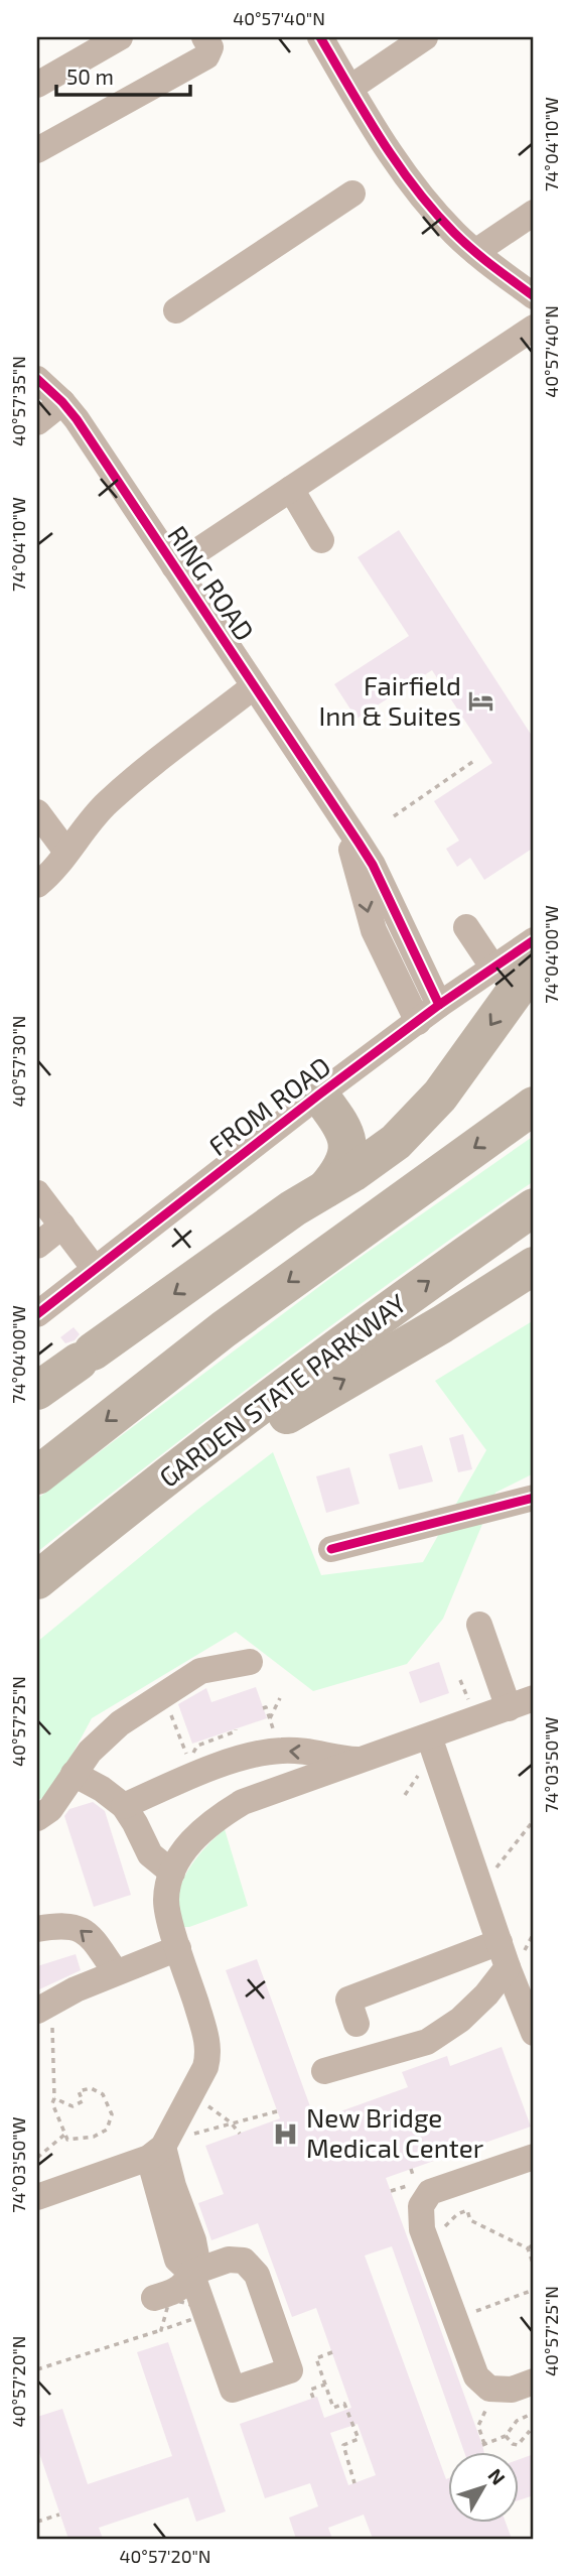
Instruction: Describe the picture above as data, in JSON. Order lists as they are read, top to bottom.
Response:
{
  "streets": {
    "highway": ["GARDEN STATE PARKWAY"],
    "street": ["RING ROAD", "FROM ROAD"]
  },
  "crossings": [
    ["RING ROAD", "FROM ROAD"]
  ],
  "places": {
    "hotel": ["Fairfield Inn & Suites"],
    "hospital": ["New Bridge Medical Center"]
  },
  "scale_bar": "50 m",
  "north": "top right",
  "coordinates": [
    "40°57'40\"N",
    "74°04'10\"W",
    "40°57'35\"N",
    "74°04'00\"W",
    "40°57'30\"N",
    "40°57'25\"N",
    "74°03'50\"W",
    "40°57'20\"N"
  ]
}
